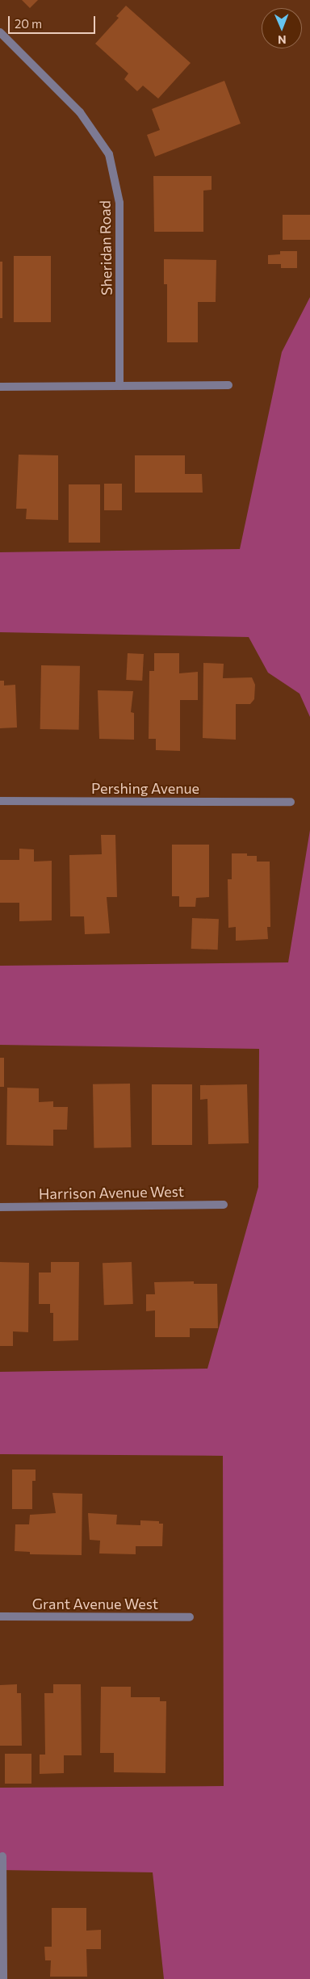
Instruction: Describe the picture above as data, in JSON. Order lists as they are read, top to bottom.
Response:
{
  "streets": {
    "street": [
      "Sheridan Road",
      "Pershing Avenue",
      "Harrison Avenue West",
      "Grant Avenue West"
    ]
  },
  "scale_bar": "20 m",
  "north": "bottom"
}
